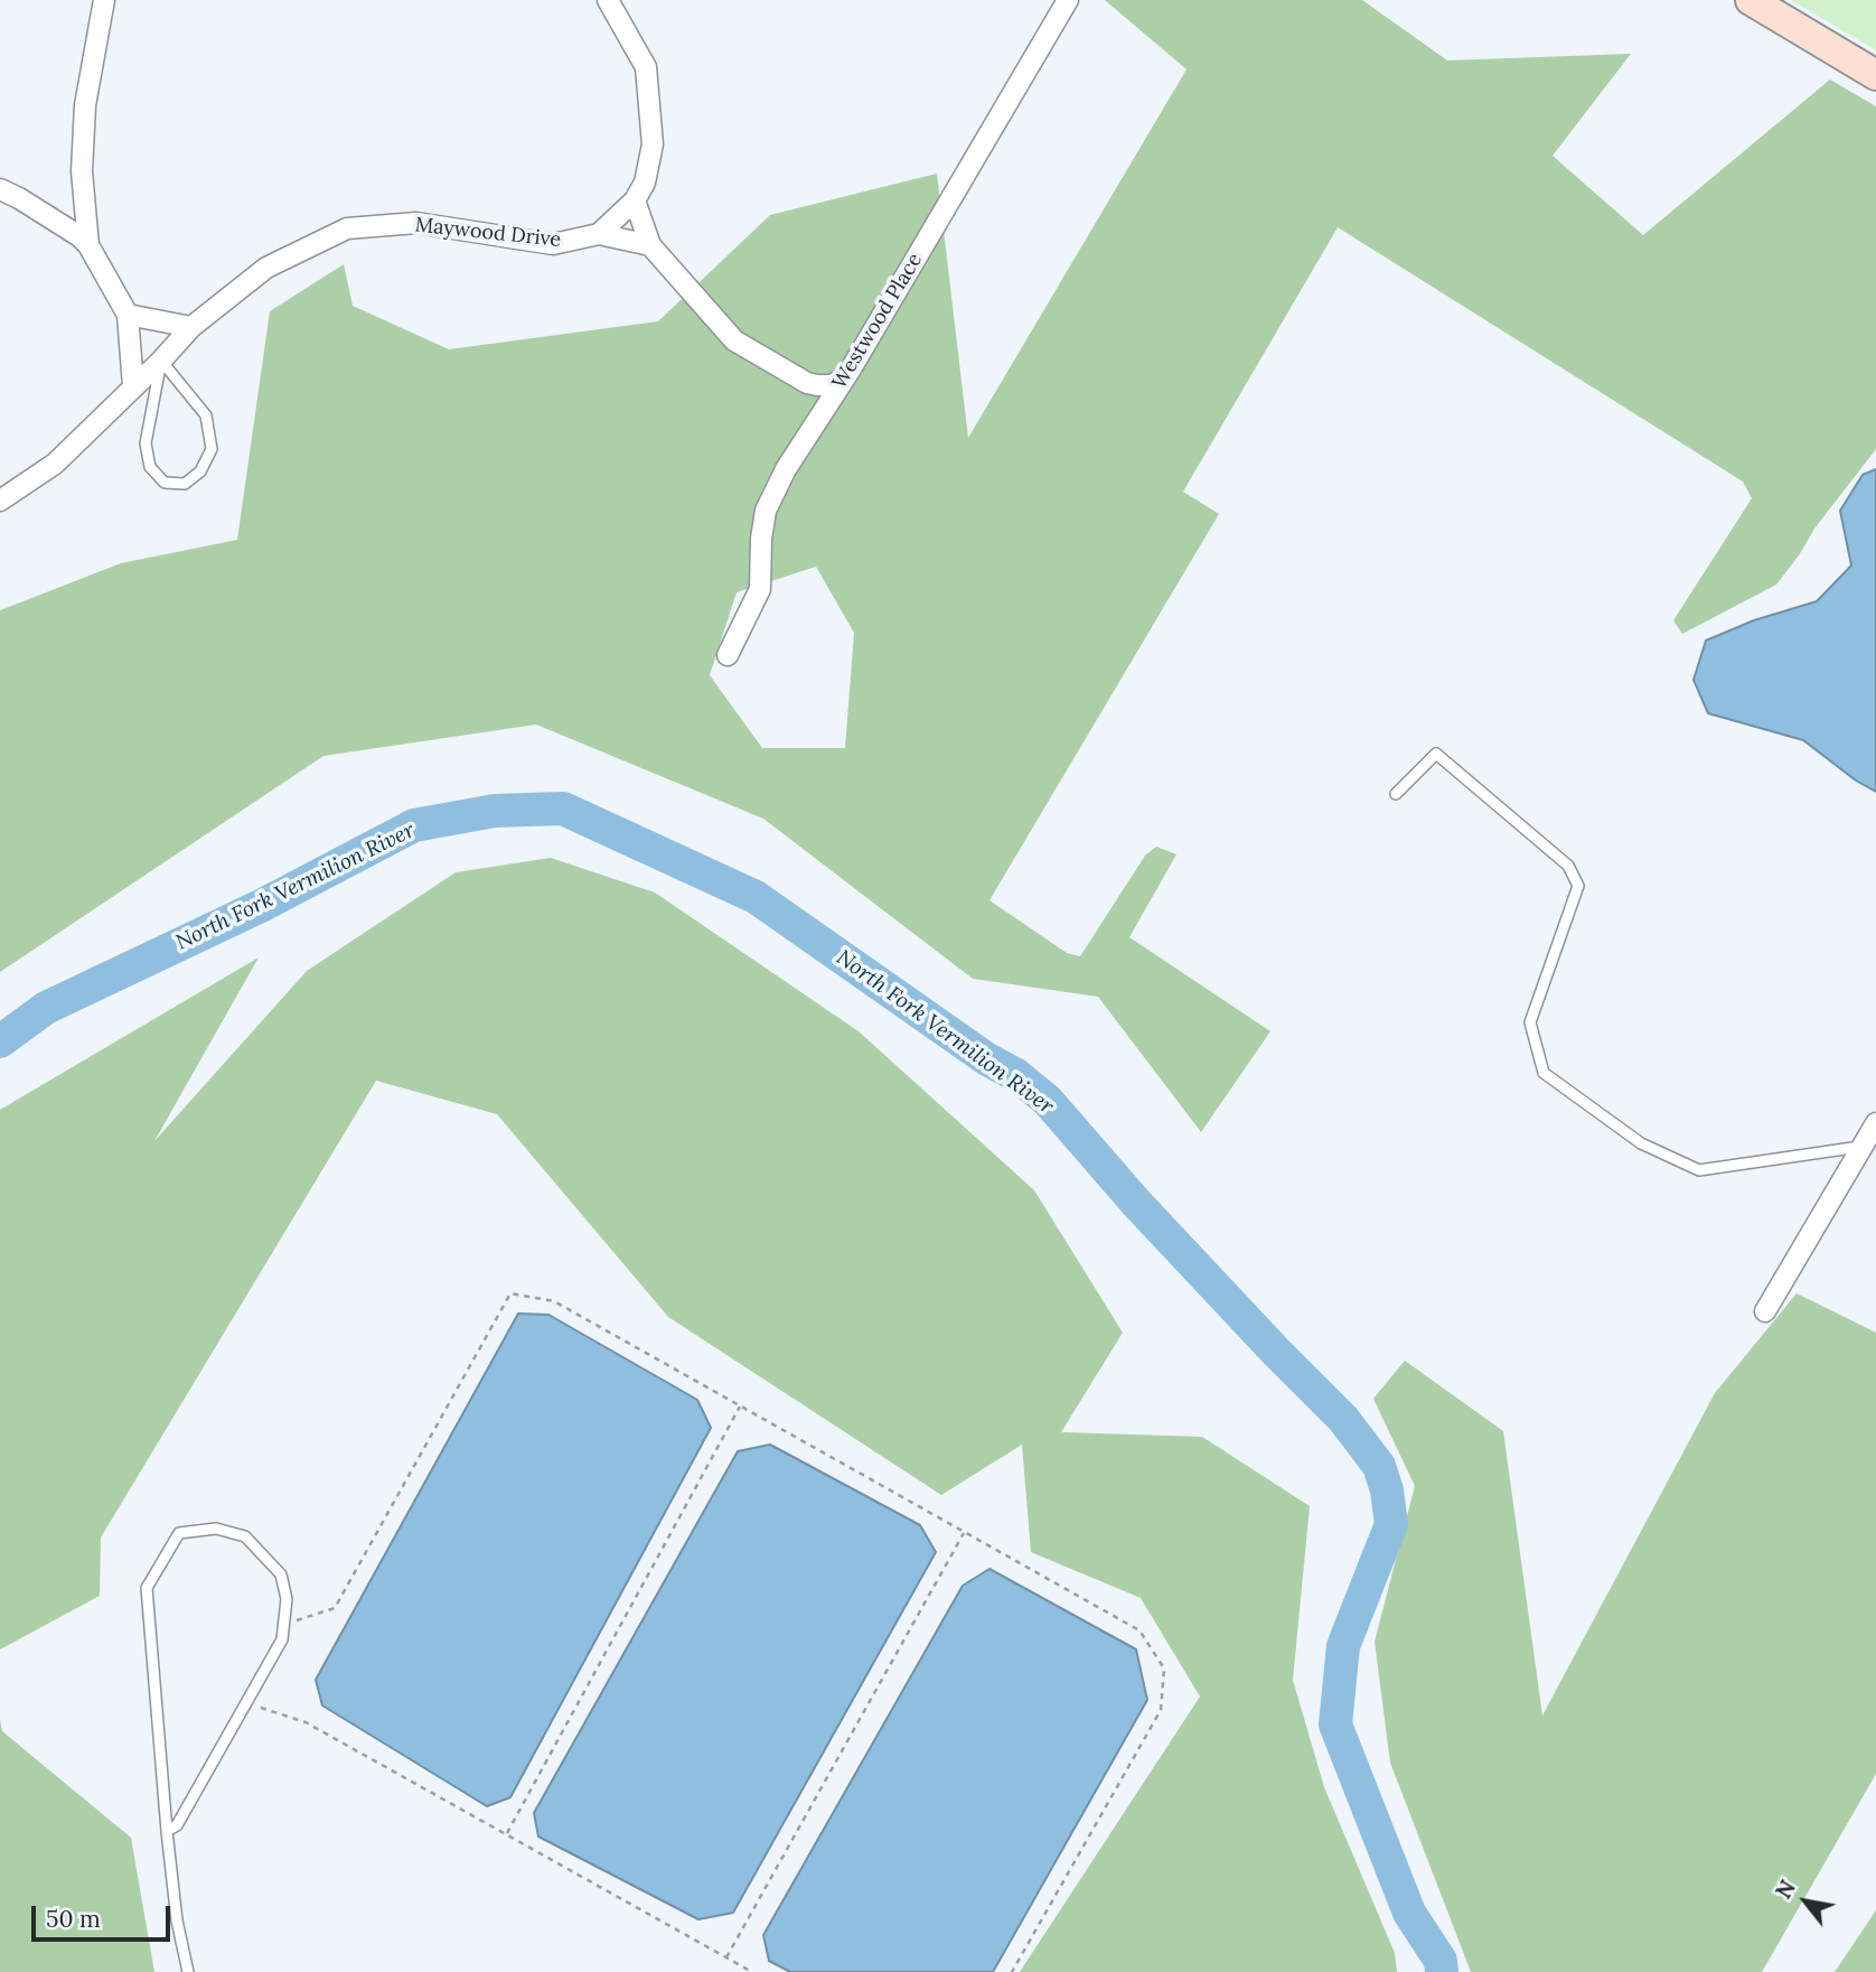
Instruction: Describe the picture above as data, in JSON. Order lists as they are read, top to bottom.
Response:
{
  "streets": {
    "street": ["Maywood Drive", "Westwood Place"]
  },
  "water": ["North Fork Vermilion River"],
  "scale_bar": "50 m",
  "north": "top left"
}
